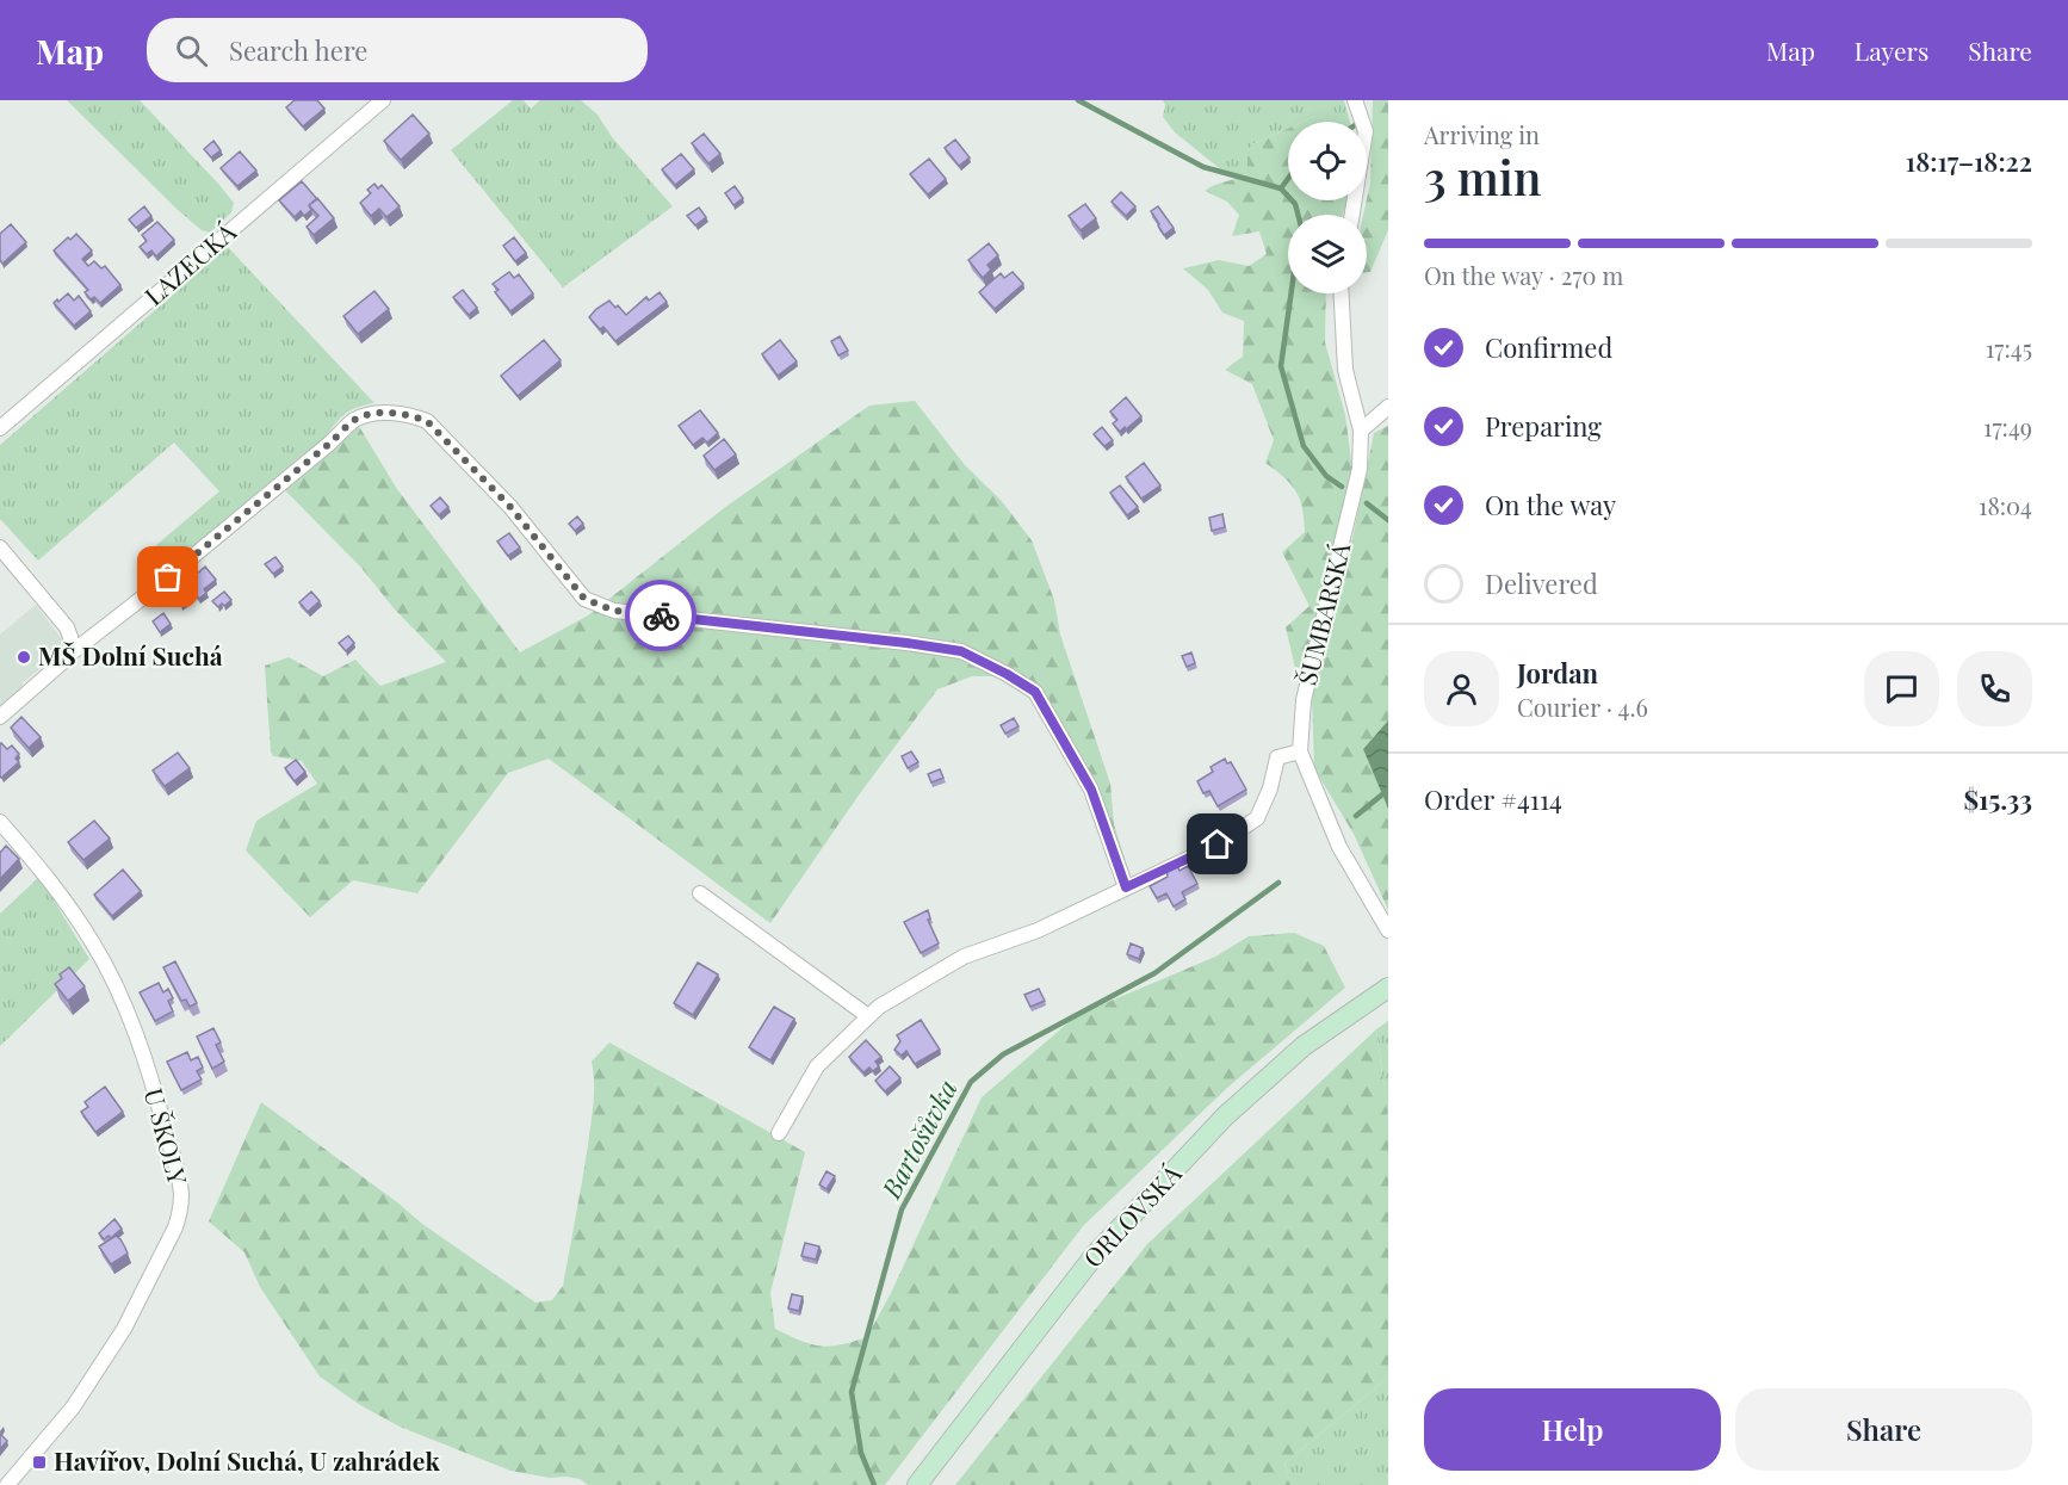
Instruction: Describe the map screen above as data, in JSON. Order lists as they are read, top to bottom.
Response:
{
  "streets": {
    "street": [
      "LAZECKÁ",
      "ŠUMBARSKÁ",
      "U ŠKOLY",
      "ORLOVSKÁ"
    ]
  },
  "water": ["Bartošůvka"],
  "places": {
    "other": ["MŠ Dolní Suchá"],
    "transit": ["Havířov, Dolní Suchá, U zahrádek"]
  },
  "page": {
    "header": "Map",
    "search": "Search here",
    "nav": ["Map", "Layers", "Share"],
    "heading": ["3 min", "Arriving in", "18:17–18:22"],
    "panel": [
      "Jordan",
      "Courier · 4.6",
      "Order #4114",
      "$15.33"
    ],
    "bar": "On the way · 270 m",
    "list": [
      ["Confirmed", "17:45"],
      ["Preparing", "17:49"],
      ["On the way", "18:04"],
      "Delivered"
    ],
    "buttons": ["Help", "Share"]
  }
}
